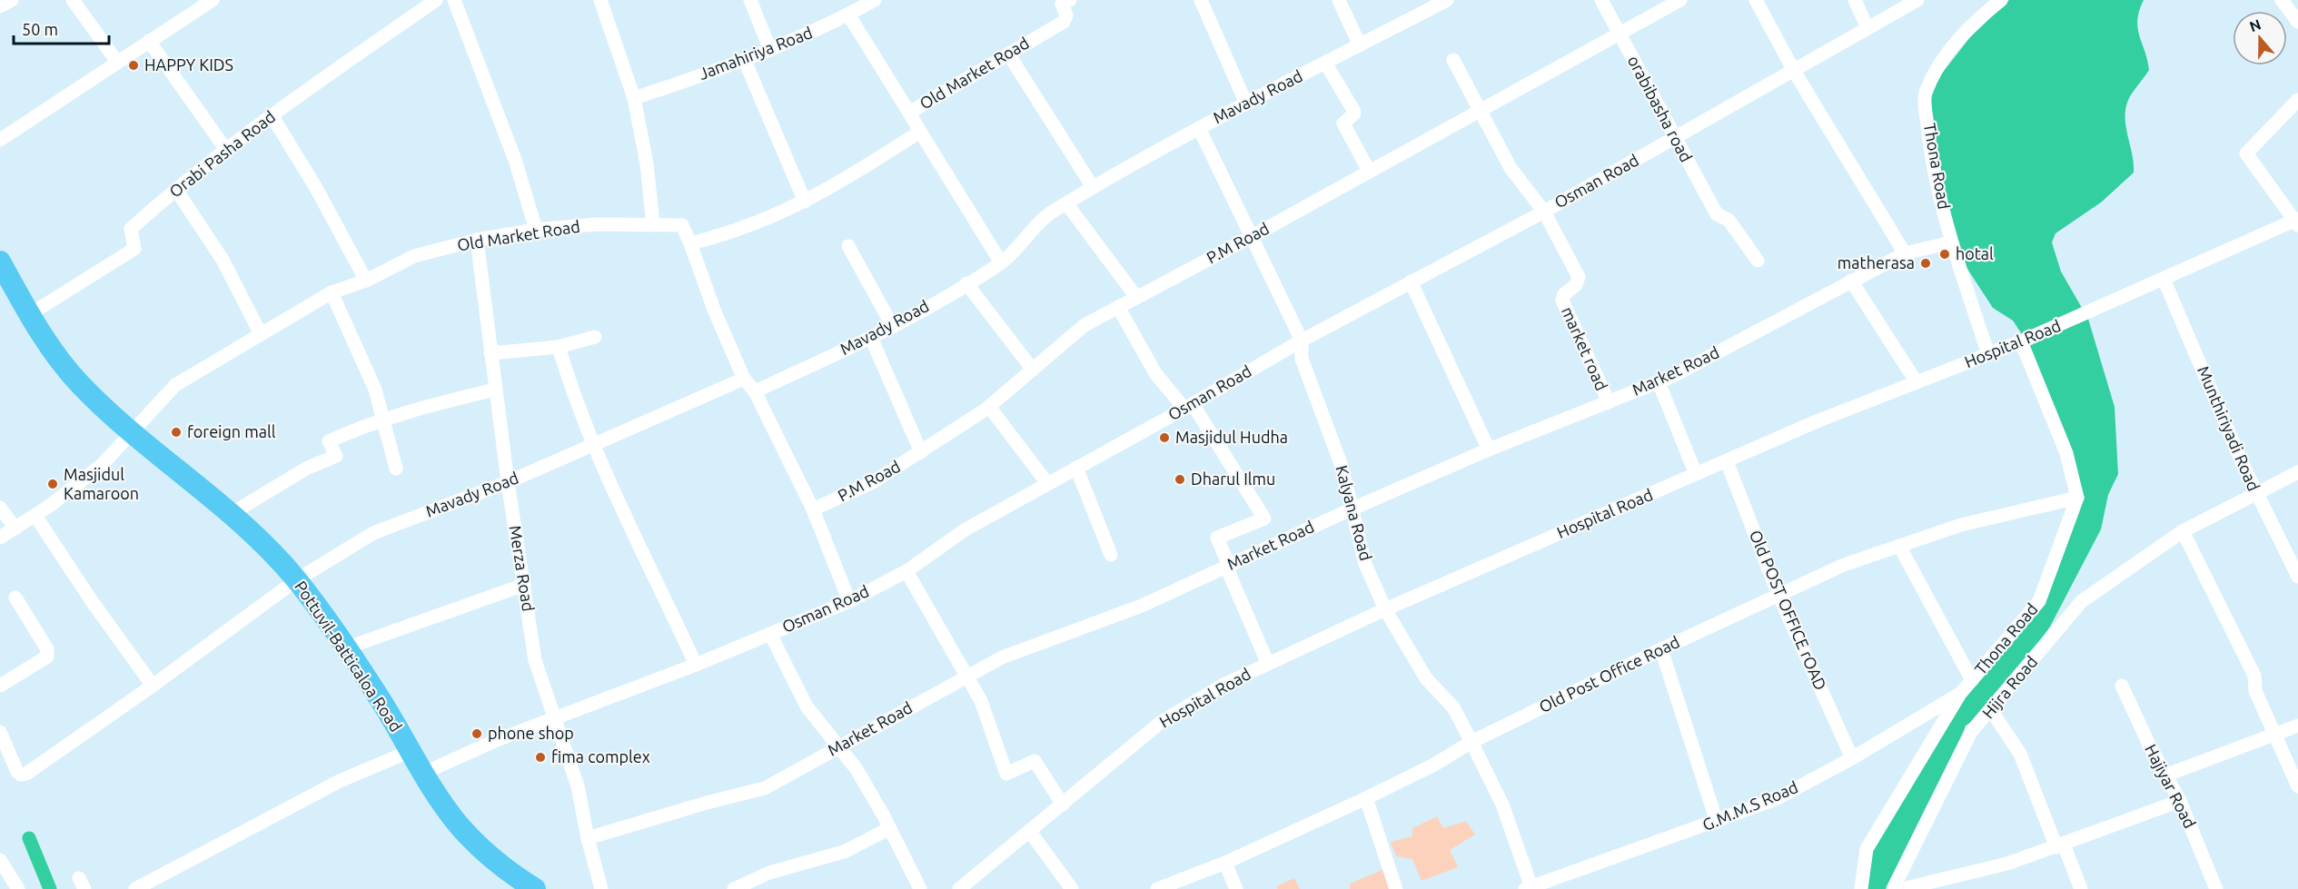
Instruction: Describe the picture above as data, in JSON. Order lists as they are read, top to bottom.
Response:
{
  "streets": {
    "highway": ["Pottuvil-Batticaloa Road"],
    "street": [
      "Jamahiriya Road",
      "Old Market Road",
      "Mavady Road",
      "orabibasha road",
      "Orabi Pasha Road",
      "Thona Road",
      "Osman Road",
      "P.M Road",
      "Hospital Road",
      "market road",
      "Market Road",
      "Munthiriyadi Road",
      "Kalyana Road",
      "Merza Road",
      "Old POST OFFICE rOAD",
      "Old Post Office Road",
      "Hijra Road",
      "Hajiyar Road",
      "G.M.M.S Road"
    ]
  },
  "crossings": [
    ["Old Market Road", "Merza Road"],
    ["Old Market Road", "Pottuvil-Batticaloa Road"],
    ["Mavady Road", "Kalyana Road"],
    ["Mavady Road", "Merza Road"],
    ["Mavady Road", "Pottuvil-Batticaloa Road"],
    ["orabibasha road", "Osman Road"],
    ["orabibasha road", "P.M Road"],
    ["Orabi Pasha Road", "Pottuvil-Batticaloa Road"],
    ["Thona Road", "Hospital Road"],
    ["Thona Road", "Market Road"],
    ["Thona Road", "Old Post Office Road"],
    ["Thona Road", "G.M.M.S Road"],
    ["Osman Road", "market road"],
    ["Osman Road", "Kalyana Road"],
    ["Osman Road", "Merza Road"],
    ["Osman Road", "Pottuvil-Batticaloa Road"],
    ["P.M Road", "Kalyana Road"],
    ["Hospital Road", "Munthiriyadi Road"],
    ["Hospital Road", "Kalyana Road"],
    ["Hospital Road", "Old POST OFFICE rOAD"],
    ["market road", "Market Road"],
    ["Market Road", "Kalyana Road"],
    ["Market Road", "Merza Road"],
    ["Munthiriyadi Road", "Hijra Road"],
    ["Kalyana Road", "Old Post Office Road"],
    ["Kalyana Road", "G.M.M.S Road"],
    ["Old POST OFFICE rOAD", "Old Post Office Road"],
    ["Old POST OFFICE rOAD", "G.M.M.S Road"]
  ],
  "places": [
    "HAPPY KIDS",
    "hotal",
    "matherasa",
    "foreign mall",
    "Masjidul Hudha",
    "Dharul Ilmu",
    "Masjidul Kamaroon",
    "phone shop",
    "fima complex"
  ],
  "scale_bar": "50 m",
  "north": "top"
}
